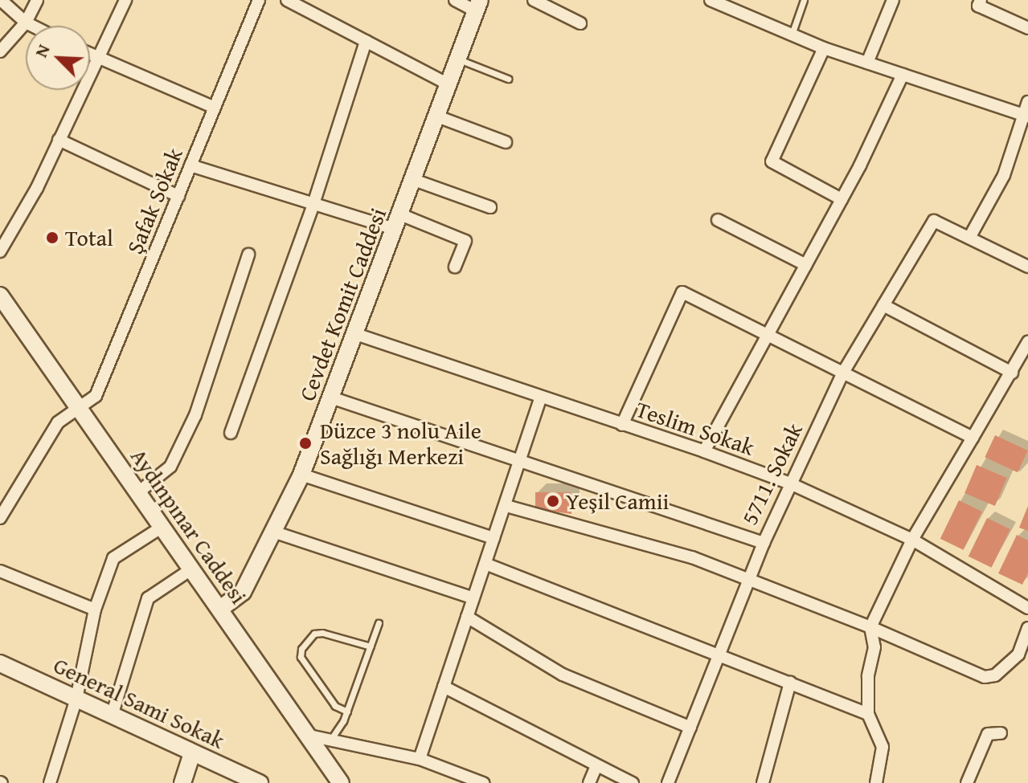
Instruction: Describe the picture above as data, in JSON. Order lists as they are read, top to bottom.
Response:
{
  "streets": {
    "street": [
      "Şafak Sokak",
      "Cevdet Komit Caddesi",
      "Teslim Sokak",
      "5711. Sokak",
      "Aydınpınar Caddesi",
      "General Sami Sokak"
    ]
  },
  "crossings": [
    ["Şafak Sokak", "Aydınpınar Caddesi"],
    ["Cevdet Komit Caddesi", "Teslim Sokak"],
    ["Cevdet Komit Caddesi", "5711. Sokak"],
    ["Cevdet Komit Caddesi", "Aydınpınar Caddesi"],
    ["Teslim Sokak", "5711. Sokak"]
  ],
  "places": ["Total", "Düzce 3 nolu Aile Sağlığı Merkezi", "Yeşil Camii"],
  "north": "top left"
}
